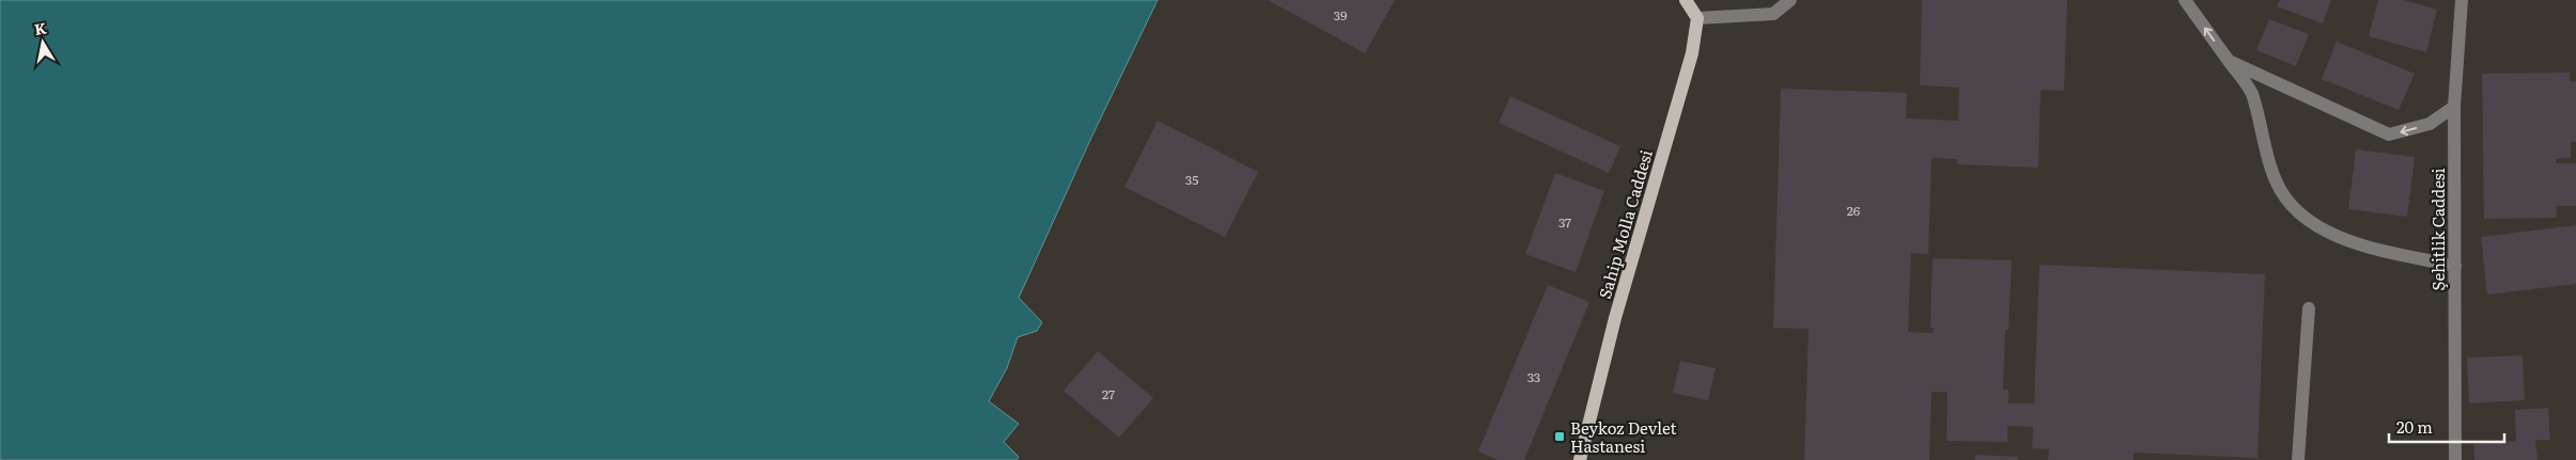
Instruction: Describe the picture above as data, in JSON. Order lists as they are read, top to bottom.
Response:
{
  "streets": {
    "main road": ["Sahip Molla Caddesi"],
    "street": ["Şehitlik Caddesi"]
  },
  "places": {
    "transit": ["Beykoz Devlet Hastanesi"]
  },
  "house_numbers": [
    "39",
    "35",
    "26",
    "37",
    "33",
    "27"
  ],
  "scale_bar": "20 m",
  "north": "top"
}
